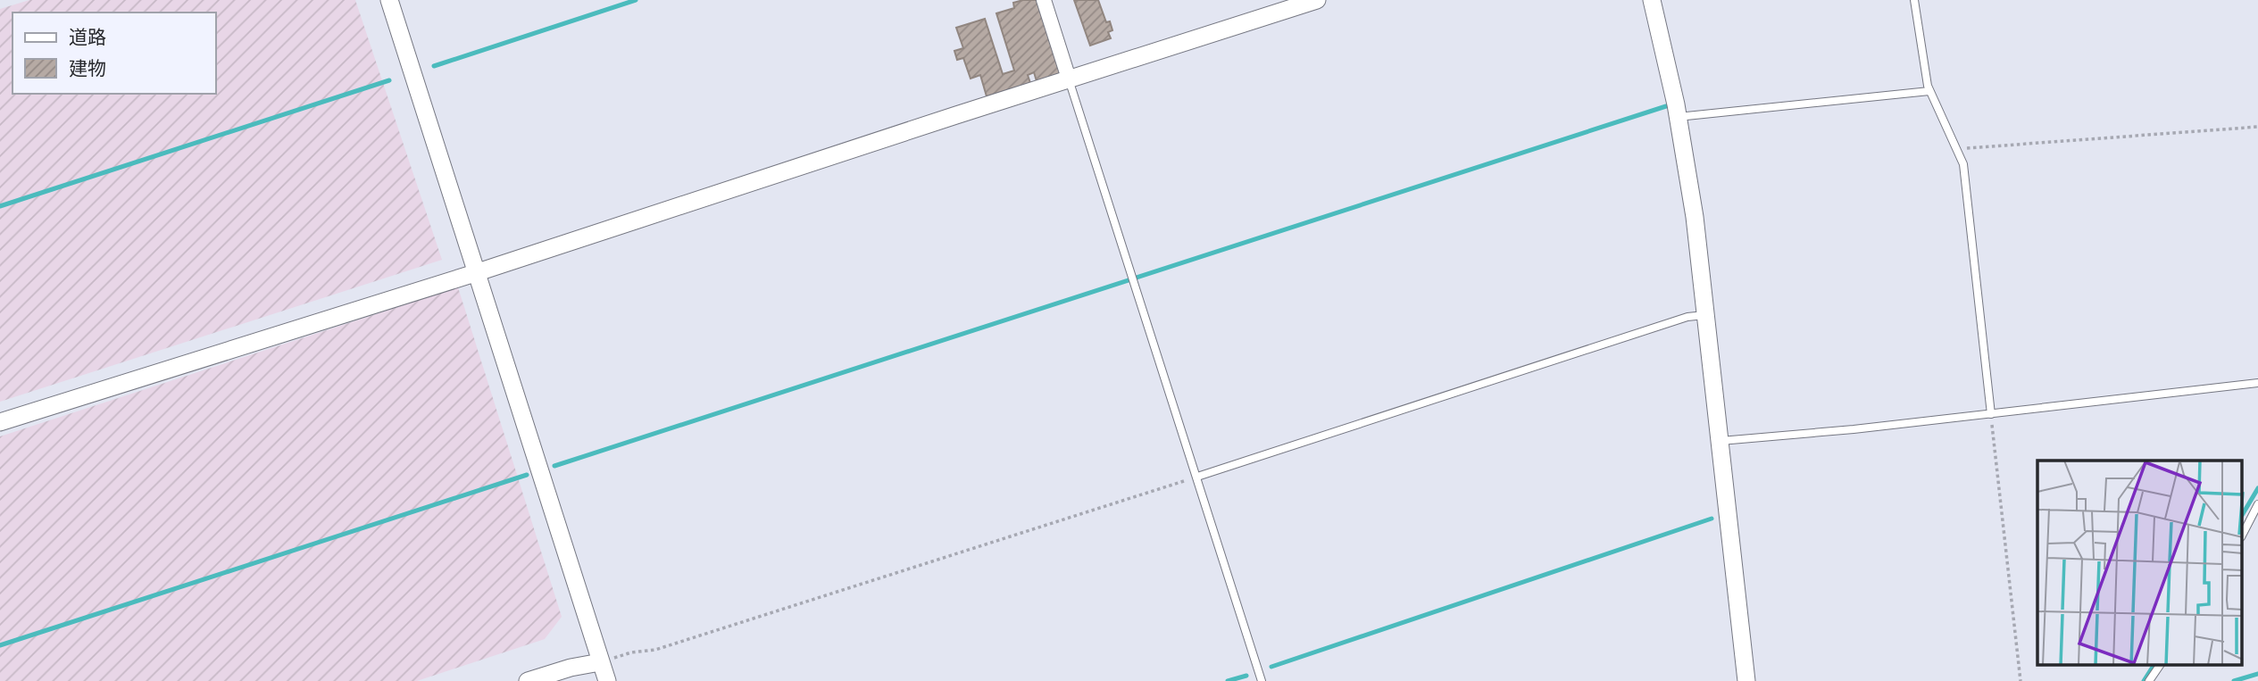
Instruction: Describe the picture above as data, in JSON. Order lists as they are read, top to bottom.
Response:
{
  "legend": ["道路", "建物"]
}
